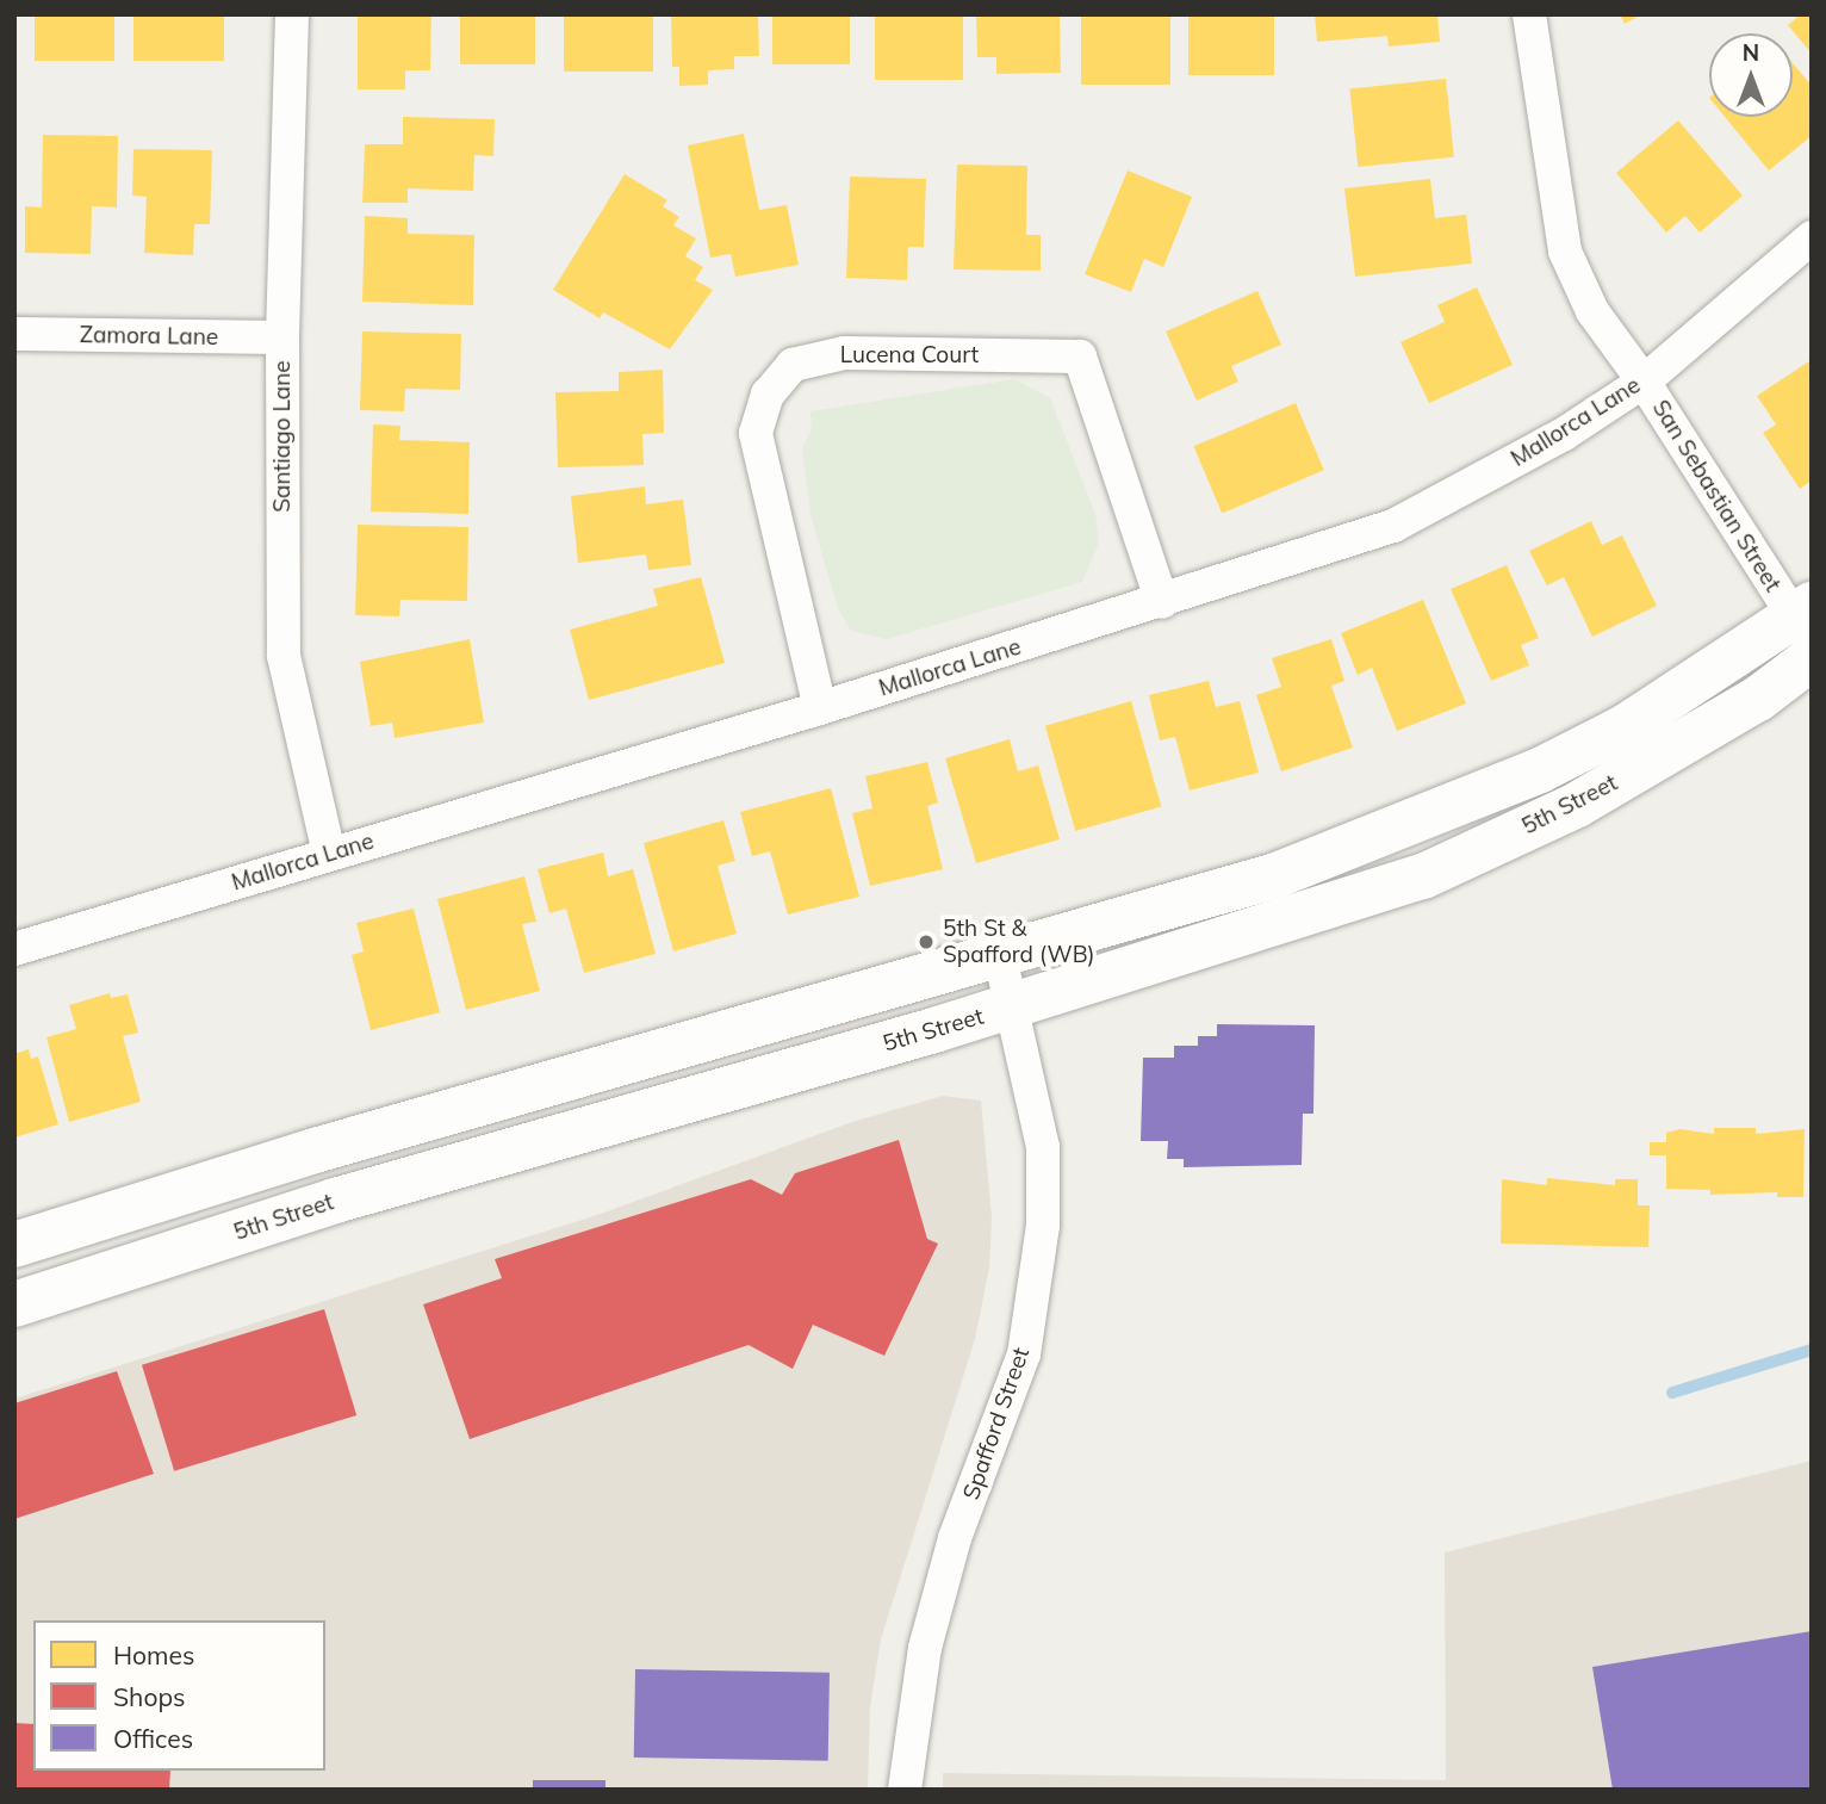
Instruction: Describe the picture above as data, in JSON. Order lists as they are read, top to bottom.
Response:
{
  "streets": {
    "main road": ["5th Street"],
    "street": [
      "Zamora Lane",
      "Lucena Court",
      "Mallorca Lane",
      "Santiago Lane",
      "San Sebastian Street",
      "Spafford Street"
    ]
  },
  "crossings": [
    ["Zamora Lane", "Santiago Lane"],
    ["Lucena Court", "Mallorca Lane"],
    ["Mallorca Lane", "Santiago Lane"],
    ["Mallorca Lane", "San Sebastian Street"],
    ["San Sebastian Street", "5th Street"],
    ["5th Street", "Spafford Street"]
  ],
  "places": ["5th St & Spafford (WB)"],
  "legend": ["Homes", "Shops", "Offices"],
  "north": "top"
}
